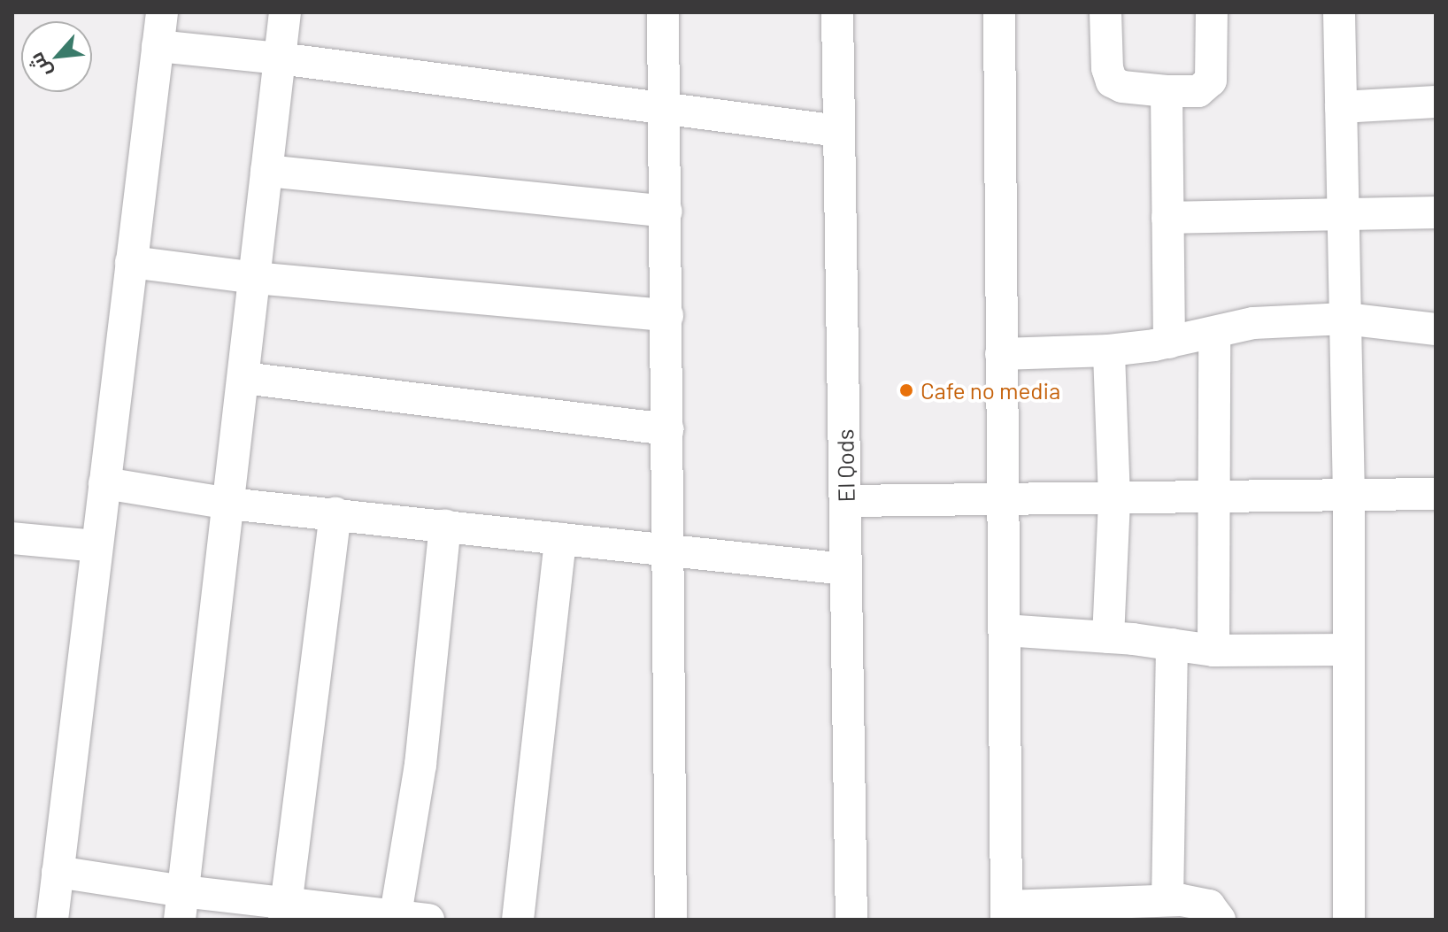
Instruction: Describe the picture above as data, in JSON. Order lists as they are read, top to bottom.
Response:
{
  "streets": {
    "street": ["El Qods"]
  },
  "places": ["Cafe no media"],
  "north": "bottom left"
}
